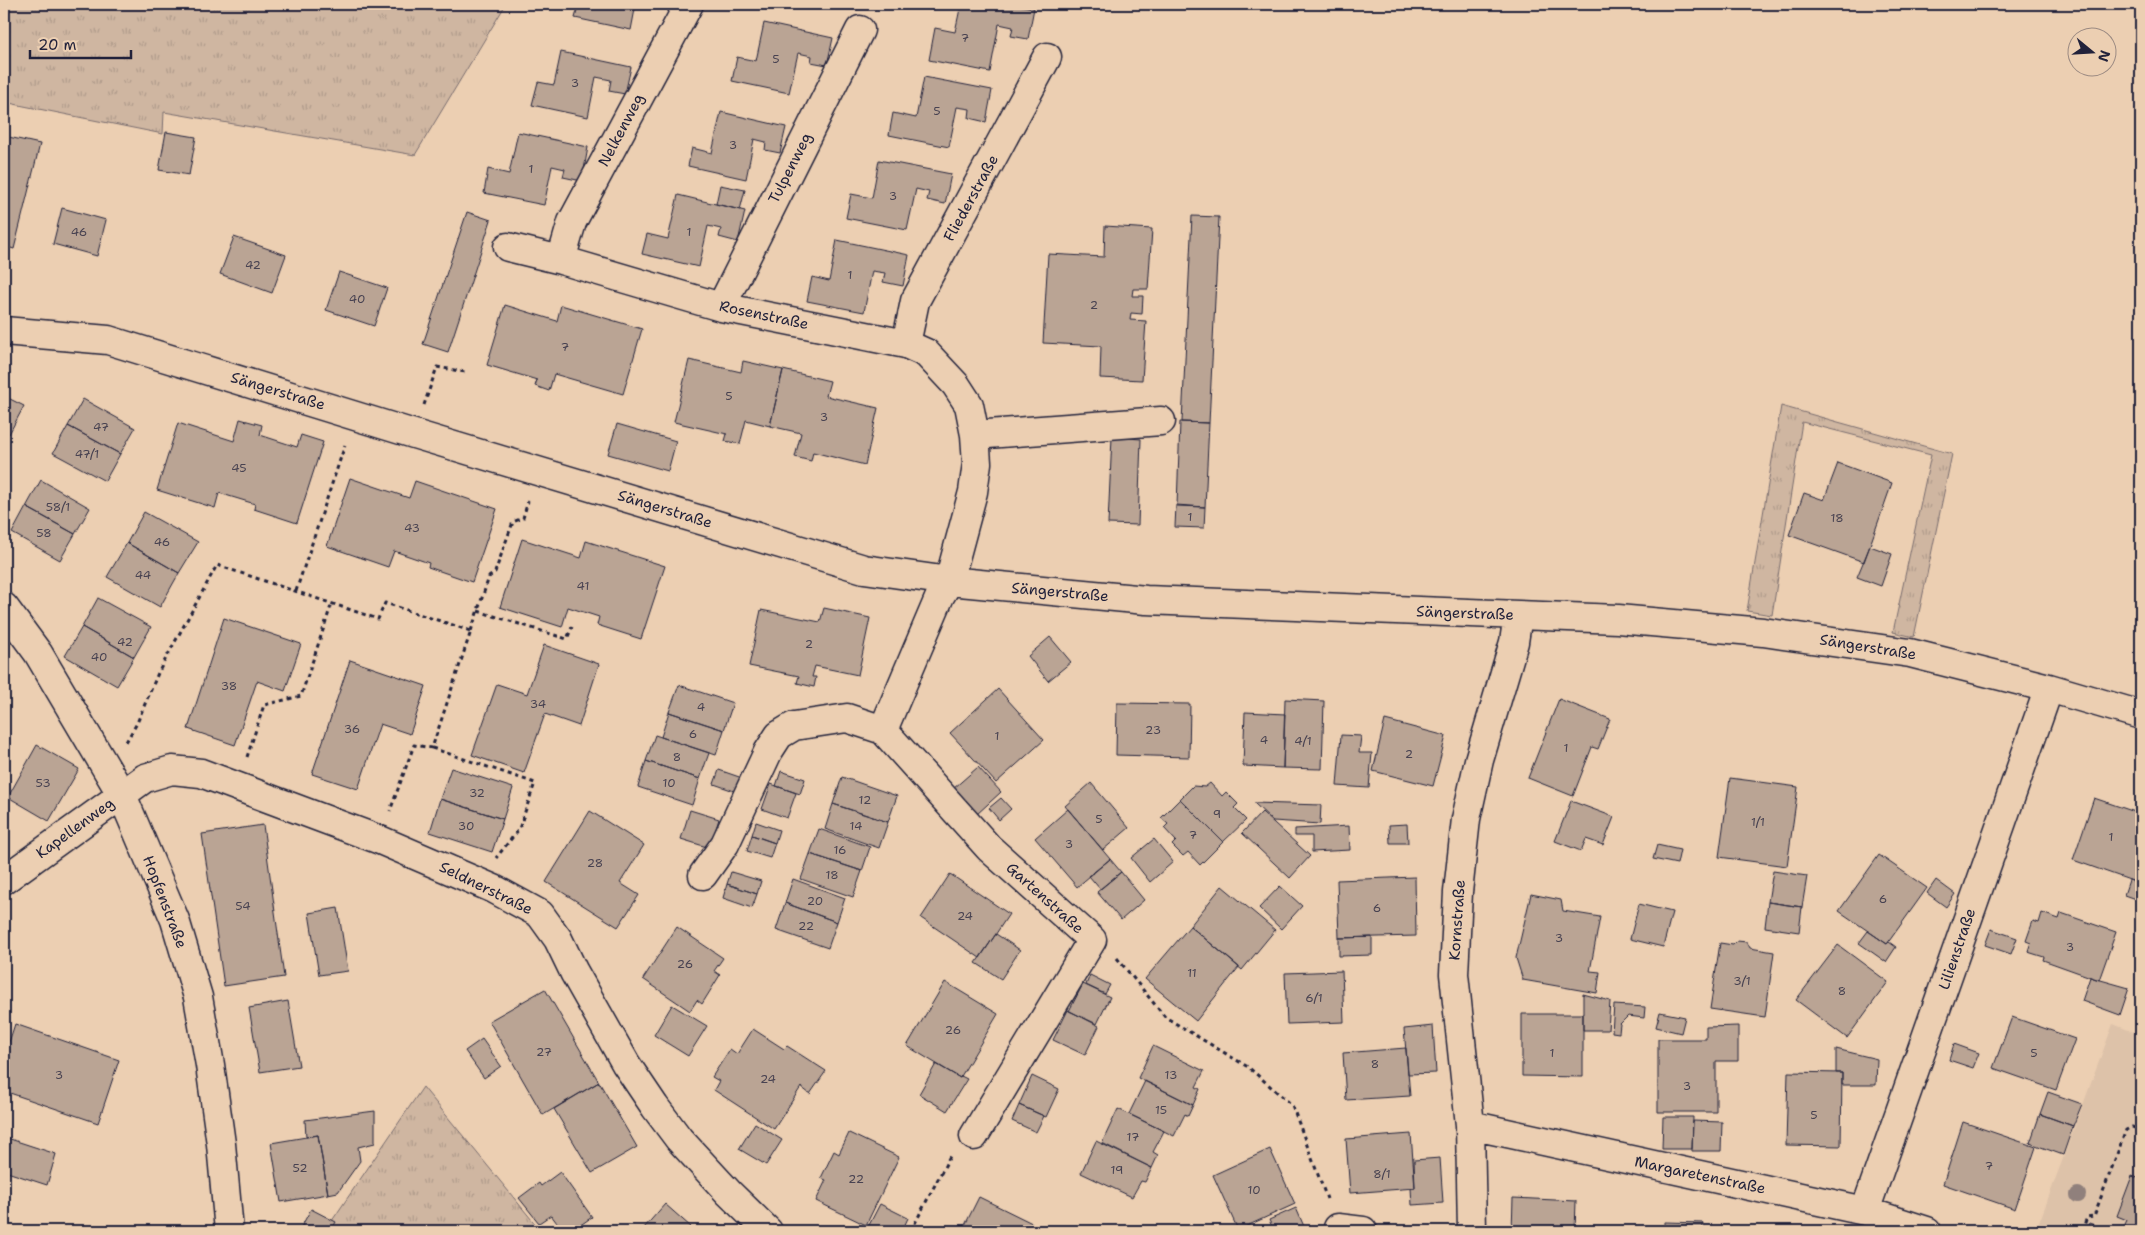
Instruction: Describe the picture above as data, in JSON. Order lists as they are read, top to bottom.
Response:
{
  "streets": {
    "street": [
      "Nelkenweg",
      "Tulpenweg",
      "Fliederstraße",
      "Rosenstraße",
      "Sängerstraße",
      "Kapellenweg",
      "Seldnerstraße",
      "Gartenstraße",
      "Hopfenstraße",
      "Kornstraße",
      "Lilienstraße",
      "Margaretenstraße"
    ]
  },
  "crossings": [
    ["Nelkenweg", "Rosenstraße"],
    ["Tulpenweg", "Rosenstraße"],
    ["Fliederstraße", "Rosenstraße"],
    ["Rosenstraße", "Sängerstraße"],
    ["Sängerstraße", "Kornstraße"],
    ["Sängerstraße", "Lilienstraße"],
    ["Kapellenweg", "Seldnerstraße"],
    ["Kapellenweg", "Hopfenstraße"],
    ["Seldnerstraße", "Hopfenstraße"],
    ["Kornstraße", "Margaretenstraße"],
    ["Lilienstraße", "Margaretenstraße"]
  ],
  "house_numbers": [
    "7",
    "5",
    "3",
    "5",
    "3",
    "1",
    "3",
    "46",
    "1",
    "42",
    "1",
    "40",
    "2",
    "7",
    "5",
    "3",
    "47",
    "47/1",
    "45",
    "58/1",
    "1",
    "18",
    "43",
    "58",
    "46",
    "44",
    "41",
    "42",
    "2",
    "40",
    "38",
    "34",
    "4",
    "36",
    "23",
    "6",
    "1",
    "4",
    "4/1",
    "1",
    "2",
    "8",
    "53",
    "10",
    "32",
    "12",
    "9",
    "5",
    "1/1",
    "30",
    "14",
    "7",
    "1",
    "3",
    "16",
    "28",
    "18",
    "6",
    "20",
    "54",
    "6",
    "24",
    "22",
    "3",
    "3",
    "26",
    "11",
    "3/1",
    "8",
    "6/1",
    "26",
    "27",
    "1",
    "5",
    "8",
    "3",
    "13",
    "24",
    "3",
    "15",
    "5",
    "17",
    "7",
    "52",
    "19",
    "8/1",
    "22",
    "10"
  ],
  "scale_bar": "20 m",
  "north": "right"
}
